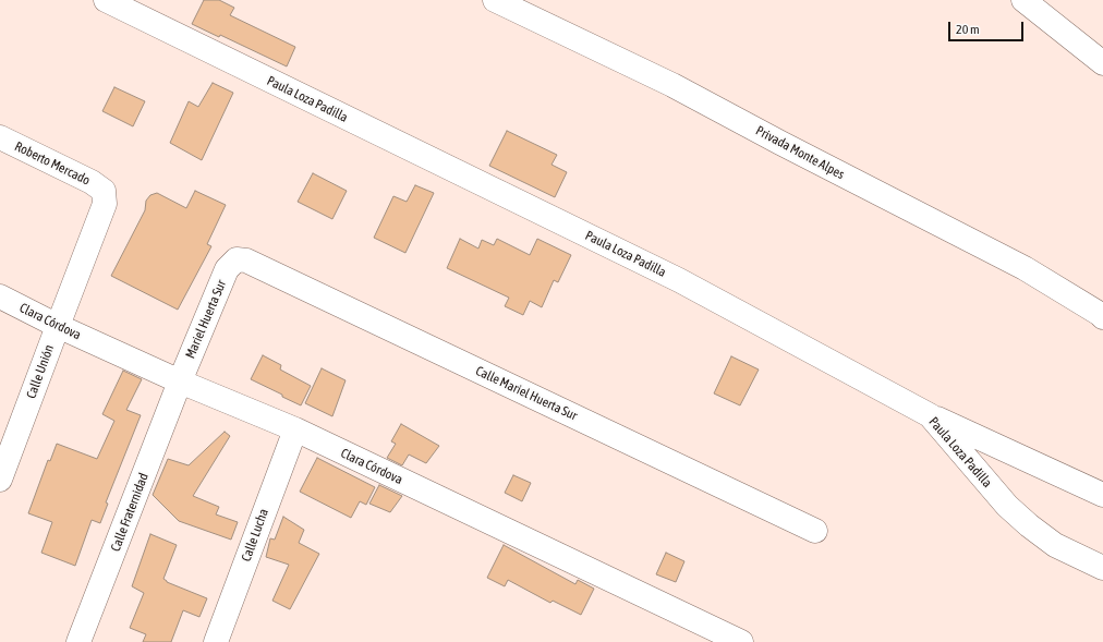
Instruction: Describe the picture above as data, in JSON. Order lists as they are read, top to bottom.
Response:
{
  "streets": {
    "street": [
      "Paula Loza Padilla",
      "Privada Monte Alpes",
      "Roberto Mercado",
      "Mariel Huerta Sur",
      "Clara Córdova",
      "Calle Unión",
      "Calle Mariel Huerta Sur",
      "Calle Fraternidad",
      "Calle Lucha"
    ]
  },
  "crossings": [
    ["Roberto Mercado", "Calle Unión"],
    ["Mariel Huerta Sur", "Clara Córdova"],
    ["Mariel Huerta Sur", "Calle Mariel Huerta Sur"],
    ["Mariel Huerta Sur", "Calle Fraternidad"],
    ["Clara Córdova", "Calle Unión"],
    ["Clara Córdova", "Calle Fraternidad"],
    ["Clara Córdova", "Calle Lucha"]
  ],
  "scale_bar": "20 m"
}
